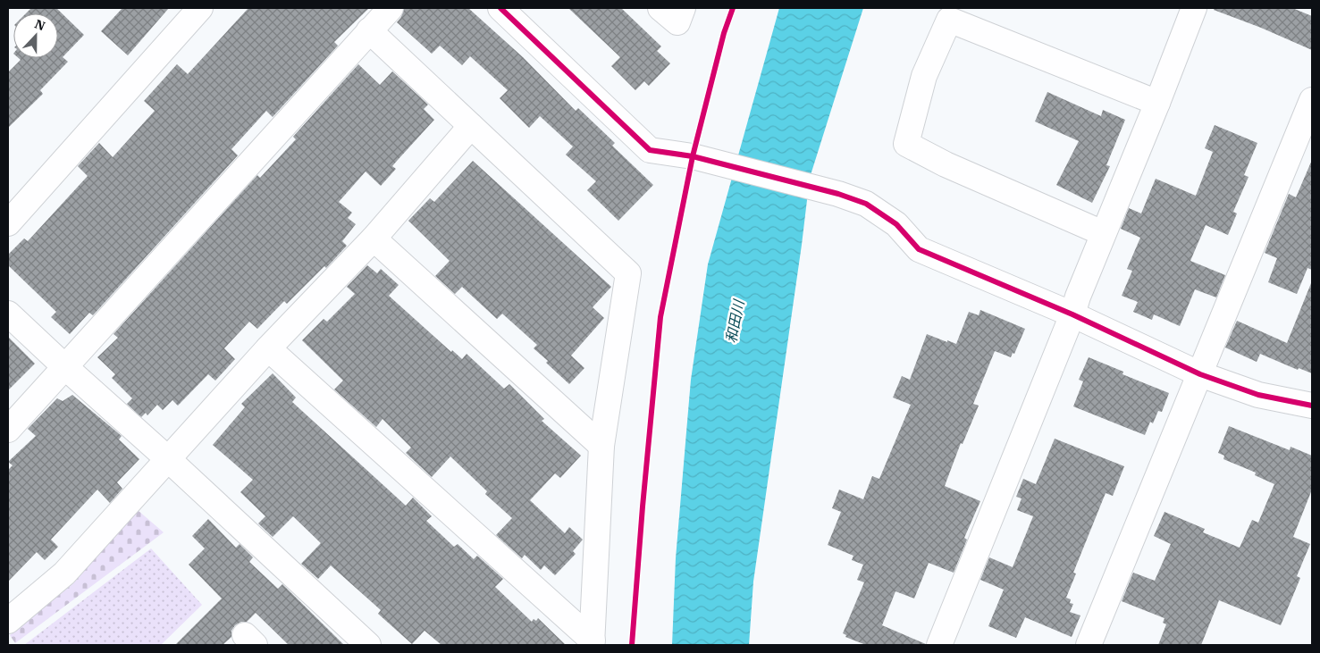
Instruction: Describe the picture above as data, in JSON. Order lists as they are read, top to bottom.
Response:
{
  "water": ["和田川"],
  "north": "top"
}
